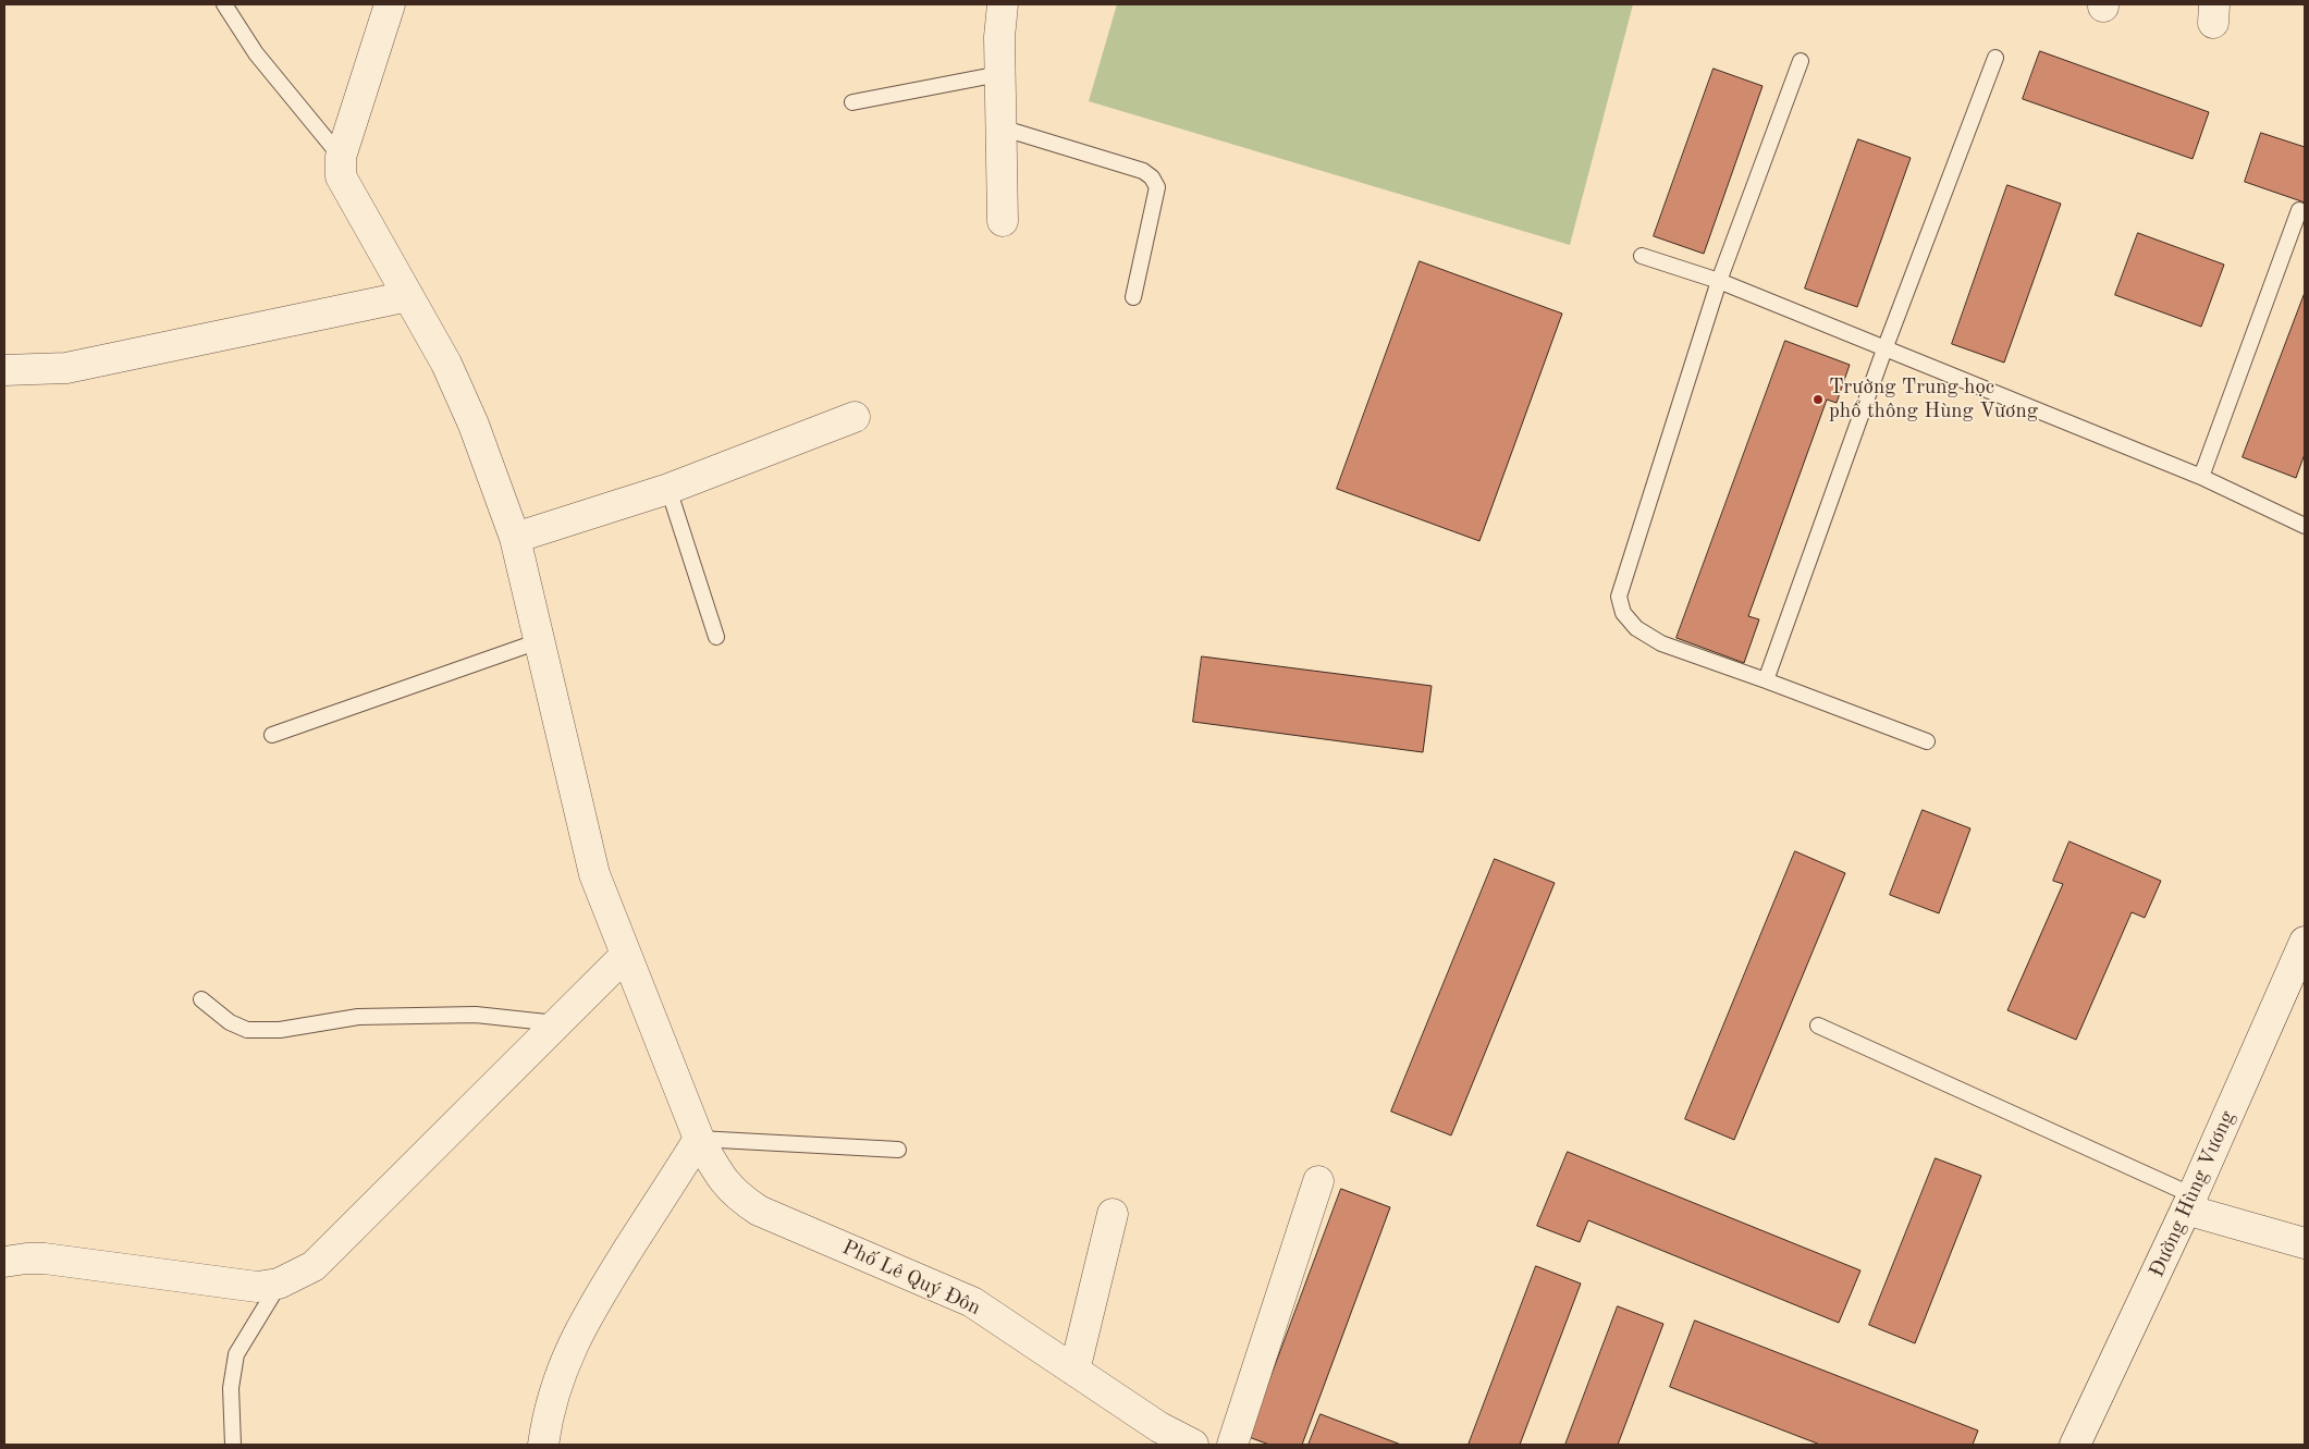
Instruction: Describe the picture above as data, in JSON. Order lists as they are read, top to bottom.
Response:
{
  "streets": {
    "street": ["Đường Hùng Vương", "Phố Lê Quý Đôn"]
  },
  "places": ["Trường Trung học phổ thông Hùng Vương"]
}
